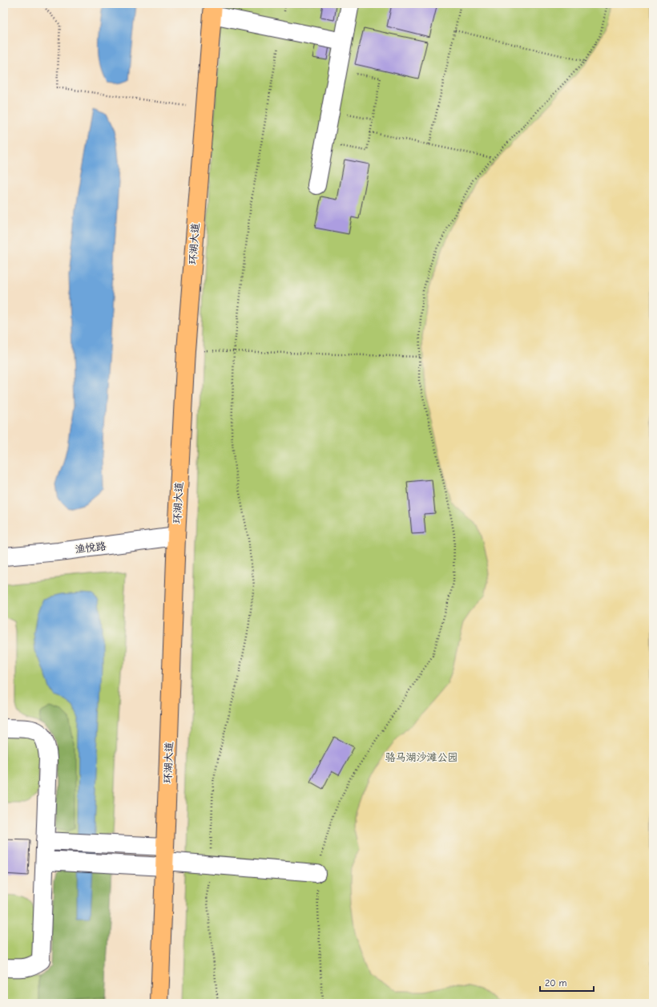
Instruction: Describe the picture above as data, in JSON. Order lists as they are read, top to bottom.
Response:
{
  "streets": {
    "main road": ["环湖大道"],
    "street": ["渔悦路"]
  },
  "crossings": [
    ["环湖大道", "渔悦路"]
  ],
  "parks": ["骆马湖沙滩公园"],
  "scale_bar": "20 m"
}
